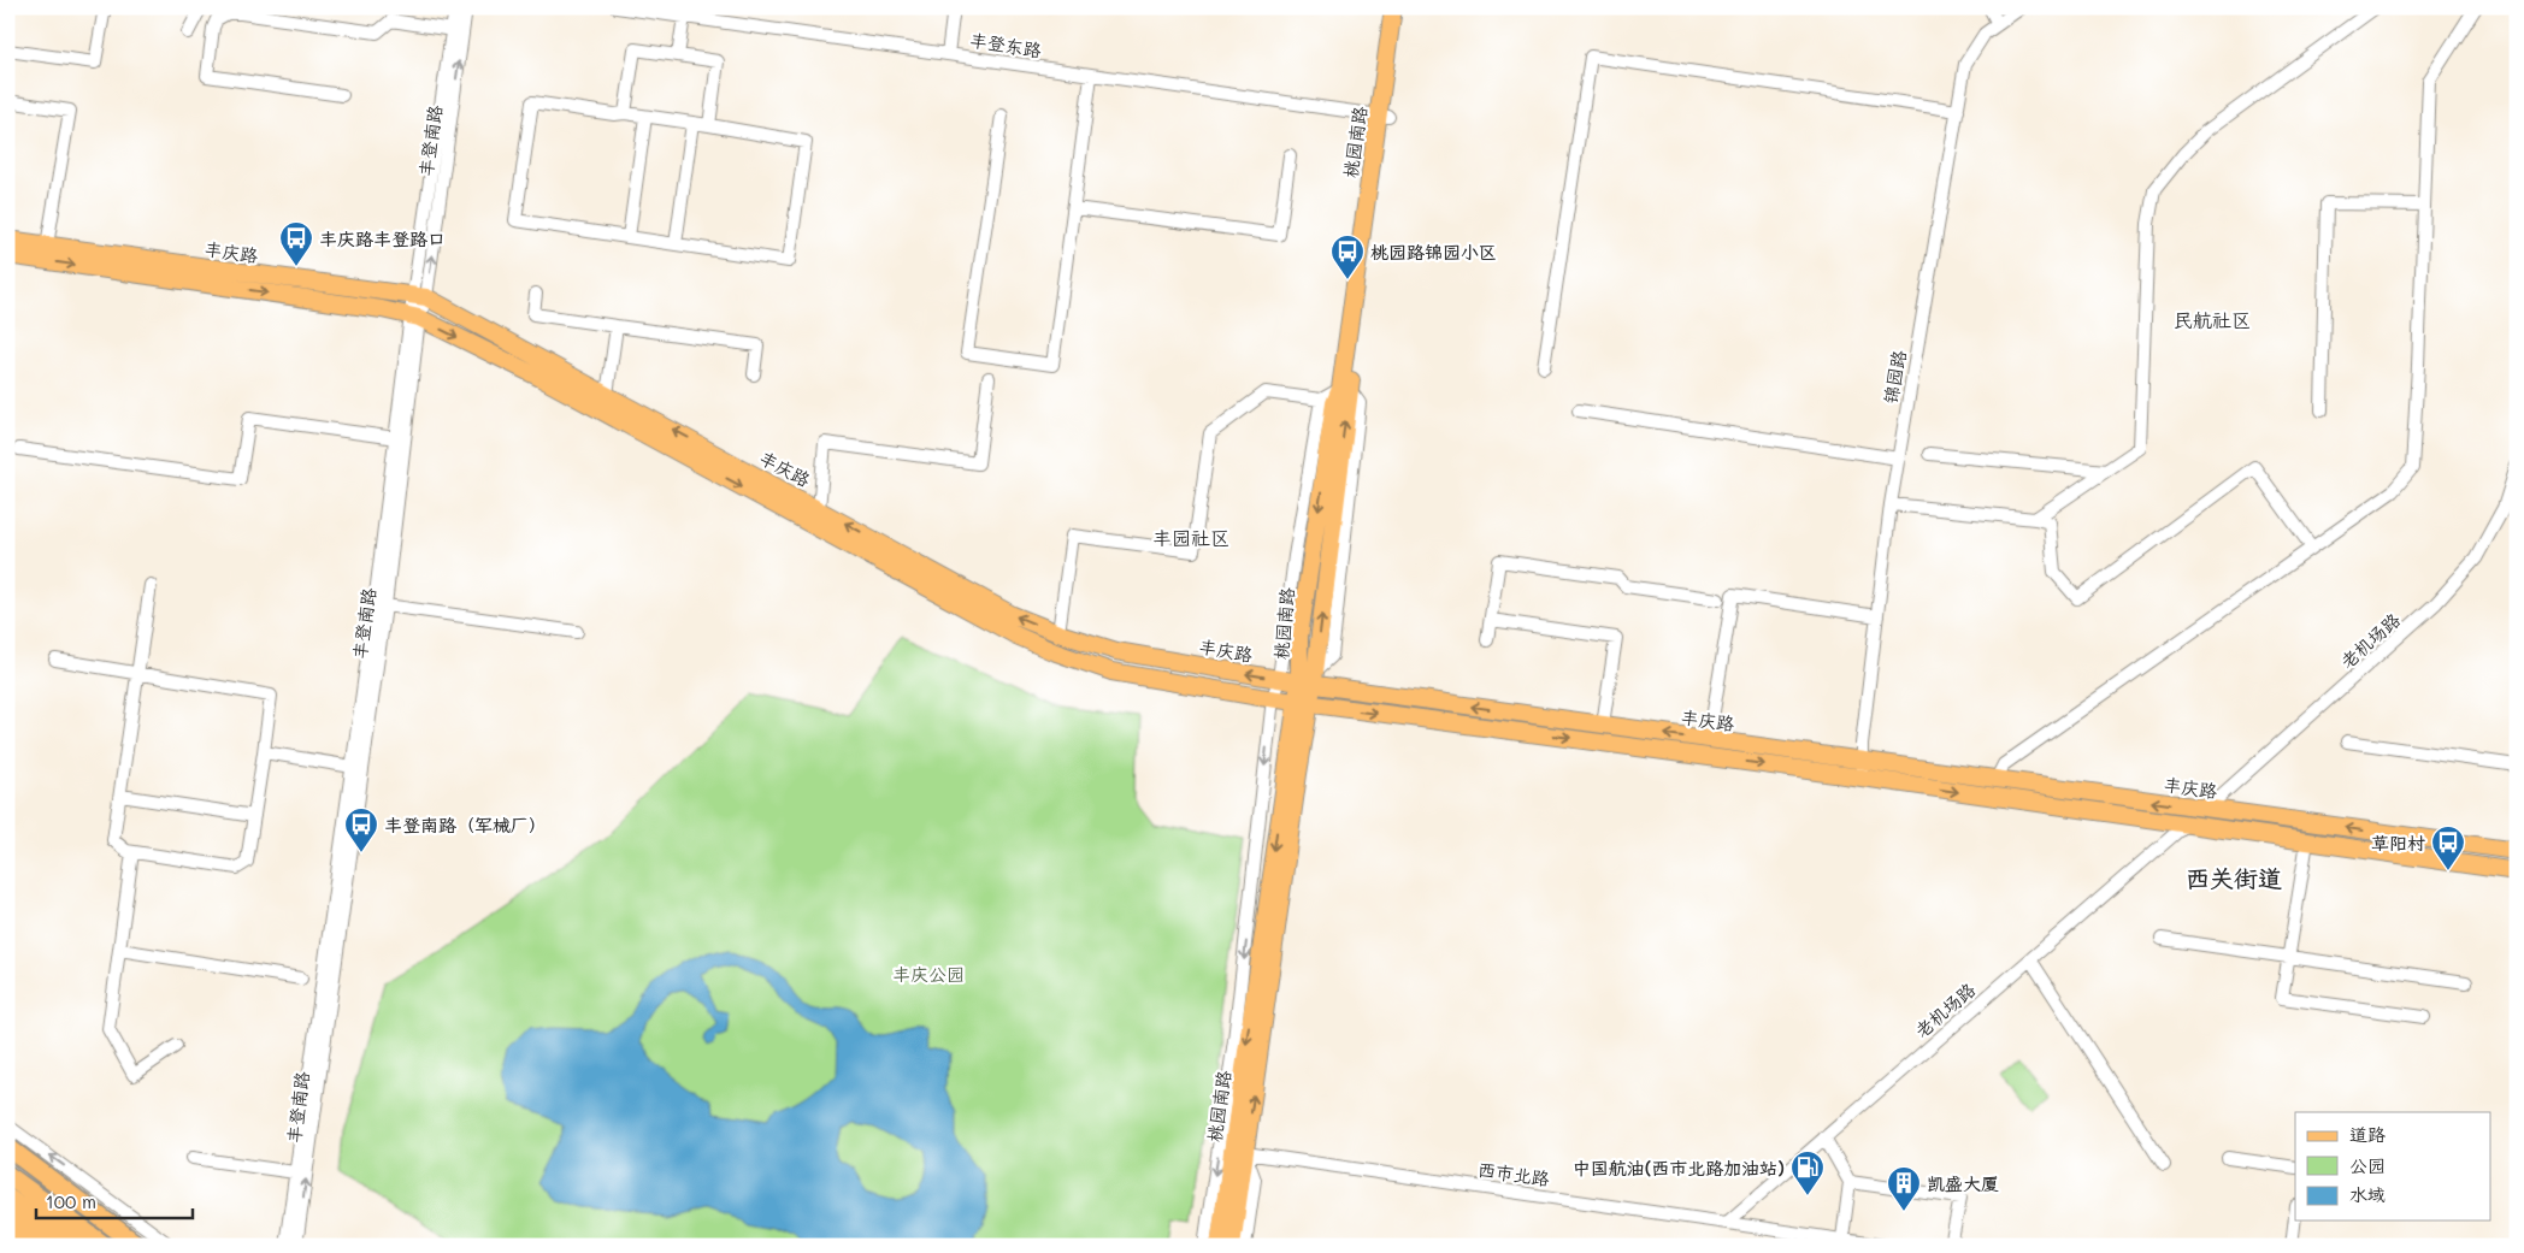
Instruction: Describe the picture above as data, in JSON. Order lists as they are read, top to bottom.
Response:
{
  "streets": {
    "main road": ["桃园南路", "丰庆路"],
    "street": [
      "丰登东路",
      "丰登南路",
      "锦园路",
      "老机场路",
      "西市北路"
    ]
  },
  "crossings": [
    ["丰登东路", "桃园南路"],
    ["丰登南路", "丰庆路"],
    ["桃园南路", "丰庆路"],
    ["桃园南路", "西市北路"],
    ["丰庆路", "锦园路"],
    ["丰庆路", "老机场路"],
    ["老机场路", "西市北路"]
  ],
  "districts": ["民航社区", "丰园社区", "西关街道"],
  "parks": ["丰庆公园"],
  "places": {
    "bus stop": [
      "丰庆路丰登路口",
      "桃园路锦园小区",
      "丰登南路（军械厂）",
      "草阳村"
    ],
    "fuel station": ["中国航油(西市北路加油站)"],
    "building": ["凯盛大厦"]
  },
  "legend": ["道路", "公园", "水域"],
  "scale_bar": "100 m"
}
